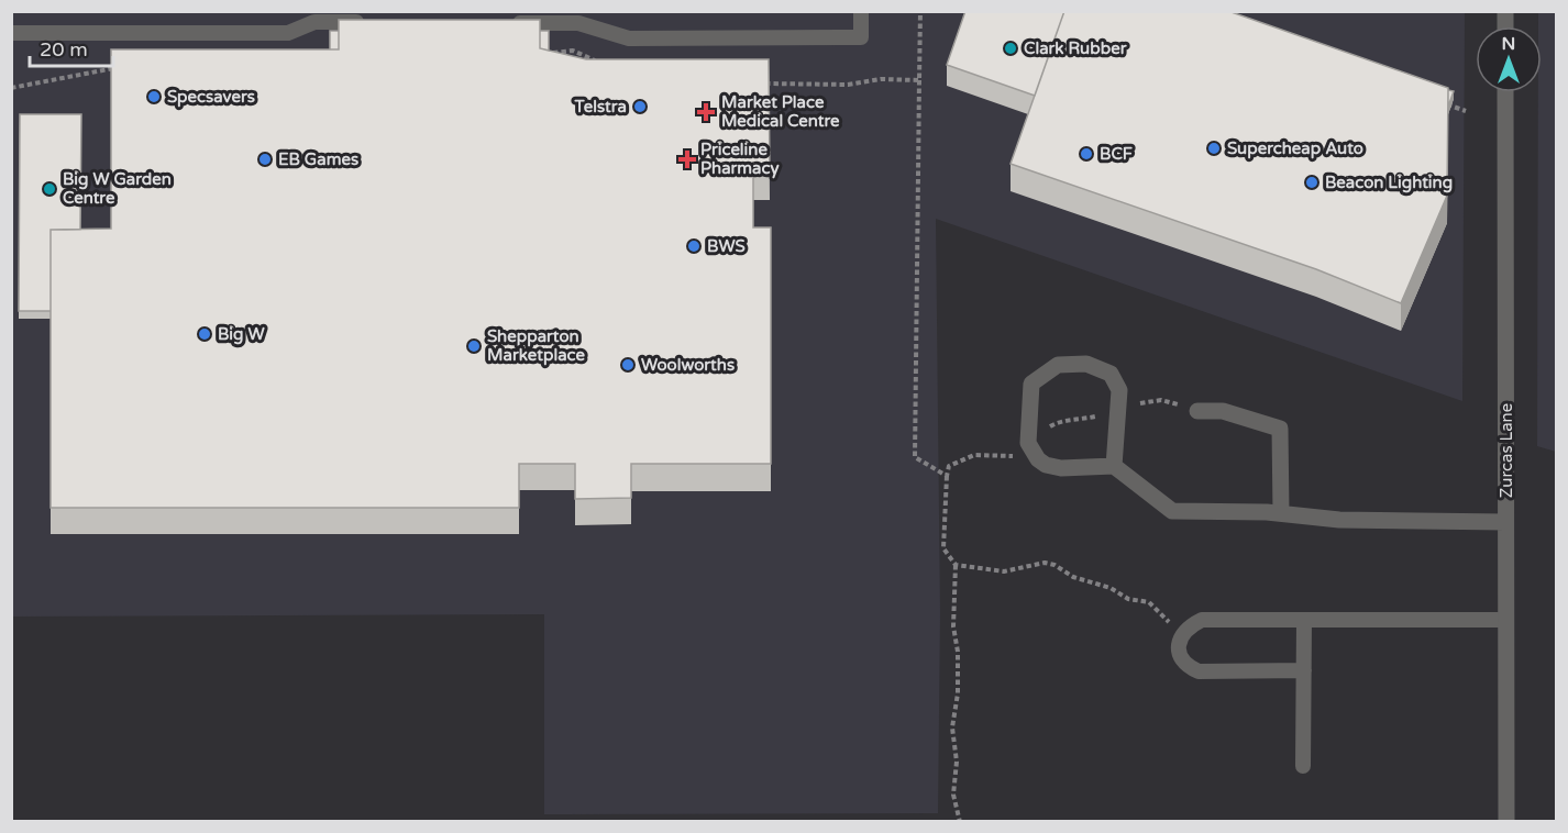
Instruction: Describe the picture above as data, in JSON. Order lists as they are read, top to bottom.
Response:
{
  "streets": {
    "street": ["Zurcas Lane"]
  },
  "places": {
    "other": [
      "Clark Rubber",
      "Specsavers",
      "Telstra",
      "Supercheap Auto",
      "BCF",
      "EB Games",
      "Beacon Lighting",
      "Big W Garden Centre",
      "BWS",
      "Big W",
      "Shepparton Marketplace",
      "Woolworths"
    ],
    "health": ["Market Place Medical Centre", "Priceline Pharmacy"]
  },
  "scale_bar": "20 m",
  "north": "top"
}
